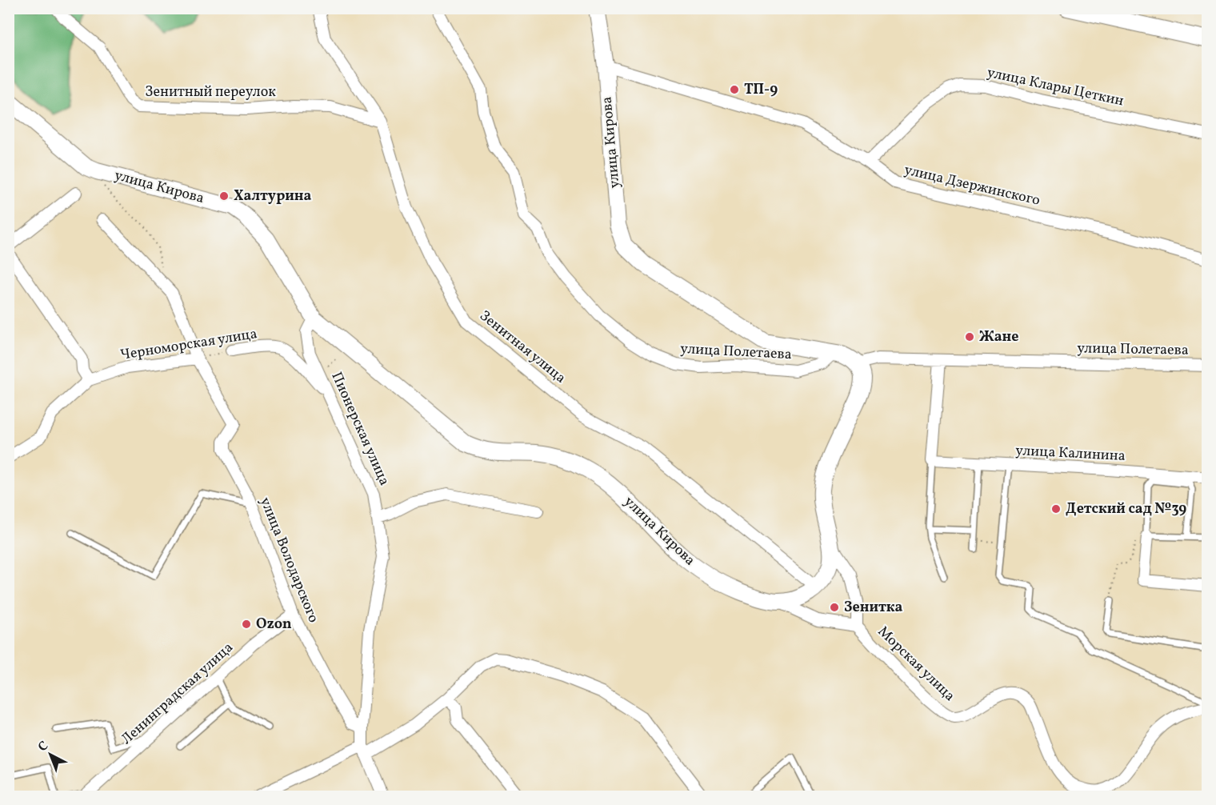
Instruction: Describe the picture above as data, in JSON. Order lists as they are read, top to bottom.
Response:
{
  "streets": {
    "main road": ["улица Кирова"],
    "street": [
      "улица Клары Цеткин",
      "Зенитный переулок",
      "улица Дзержинского",
      "Черноморская улица",
      "Зенитная улица",
      "улица Полетаева",
      "Пионерская улица",
      "улица Калинина",
      "улица Володарского",
      "Морская улица",
      "Ленинградская улица"
    ]
  },
  "crossings": [
    ["улица Клары Цеткин", "улица Дзержинского"],
    ["Зенитный переулок", "Зенитная улица"],
    ["улица Кирова", "улица Дзержинского"],
    ["улица Кирова", "Зенитная улица"],
    ["улица Кирова", "улица Полетаева"],
    ["улица Кирова", "Пионерская улица"],
    ["улица Кирова", "Морская улица"],
    ["Черноморская улица", "Пионерская улица"],
    ["Черноморская улица", "улица Володарского"],
    ["Пионерская улица", "улица Володарского"],
    ["улица Володарского", "Ленинградская улица"]
  ],
  "places": [
    "ТП-9",
    "Халтурина",
    "Жане",
    "Детский сад №39",
    "Зенитка",
    "Ozon"
  ],
  "north": "top left"
}
